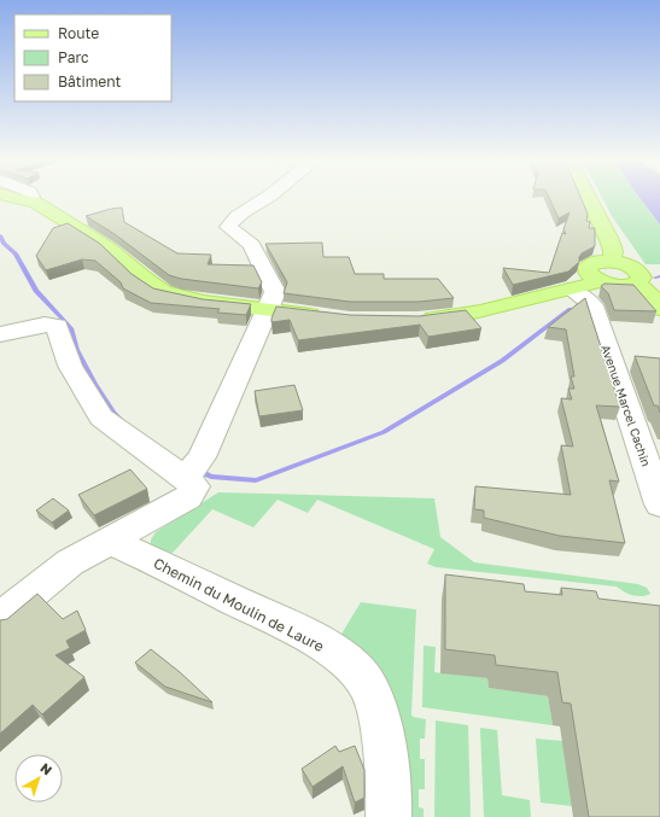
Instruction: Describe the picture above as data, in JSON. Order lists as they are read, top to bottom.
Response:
{
  "streets": {
    "street": ["Avenue Marcel Cachin", "Chemin du Moulin de Laure"]
  },
  "legend": ["Route", "Parc", "Bâtiment"],
  "north": "top right"
}
